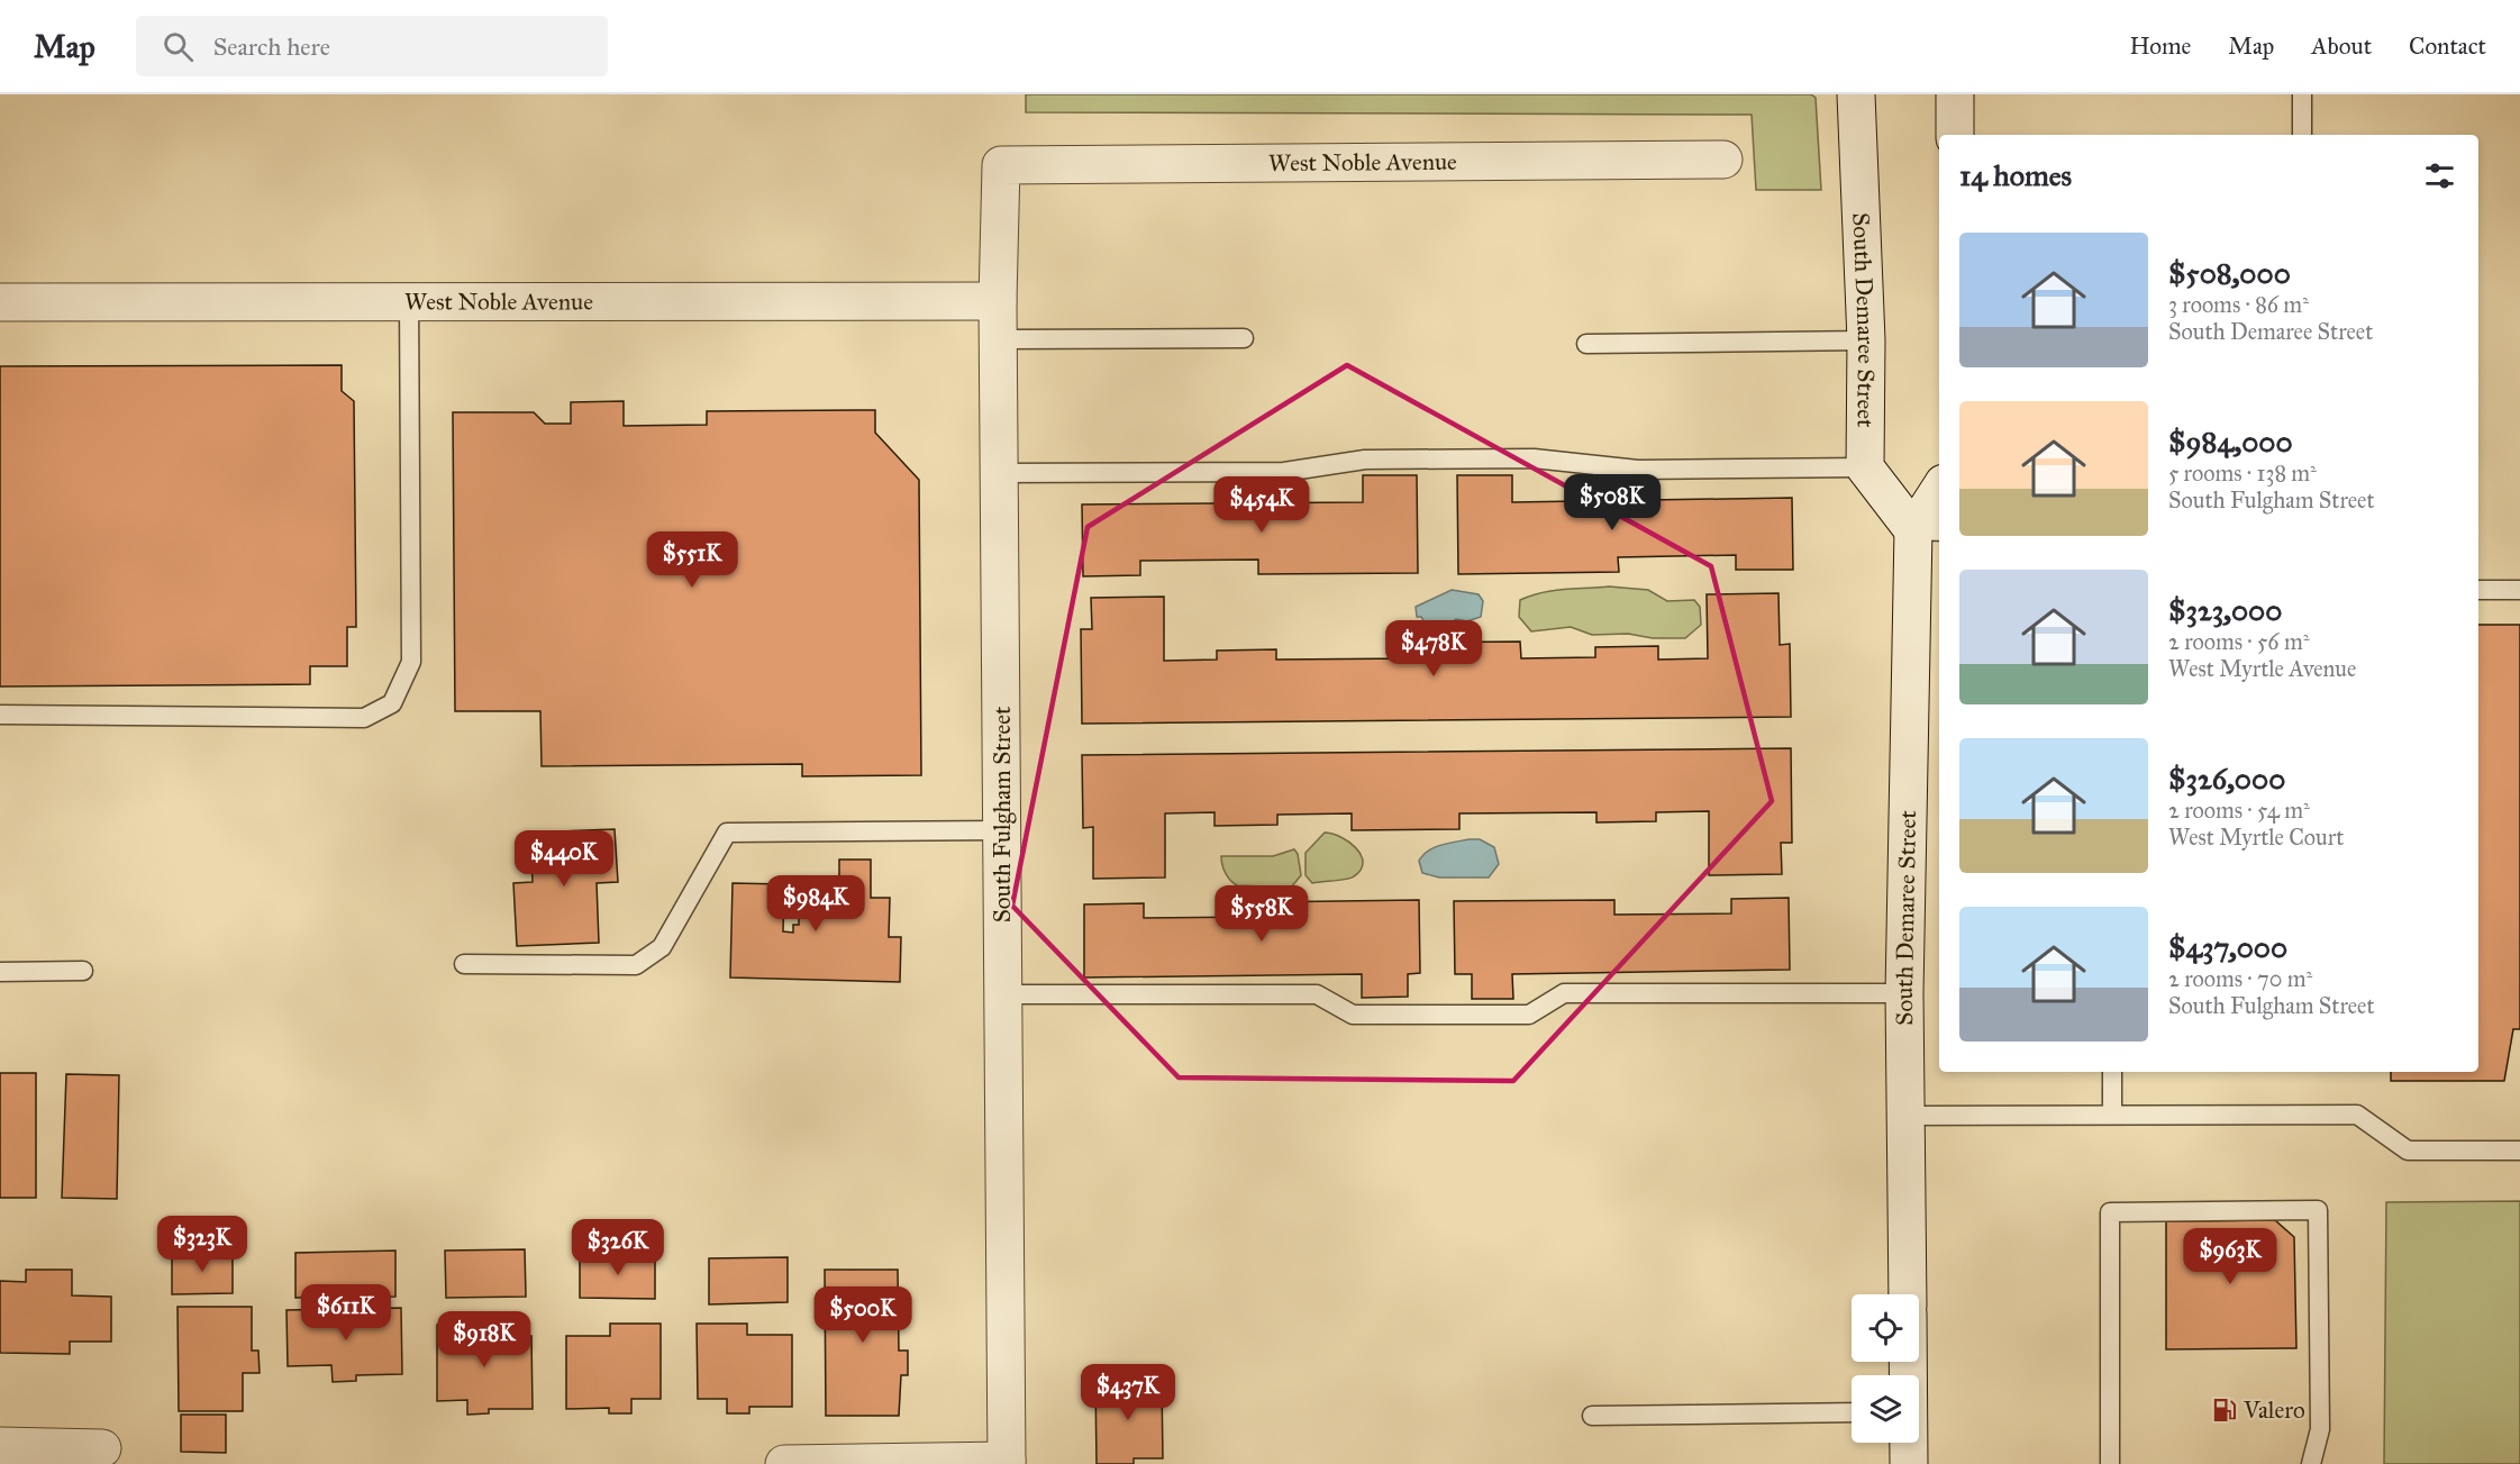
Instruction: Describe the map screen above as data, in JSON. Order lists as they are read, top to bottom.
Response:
{
  "streets": {
    "street": ["West Noble Avenue", "South Demaree Street", "South Fulgham Street"]
  },
  "crossings": [
    ["West Noble Avenue", "South Fulgham Street"]
  ],
  "places": {
    "fuel station": ["Valero"]
  },
  "page": {
    "header": "Map",
    "search": "Search here",
    "nav": [
      "Home",
      "Map",
      "About",
      "Contact"
    ],
    "heading": "14 homes",
    "list": [
      {
        "name": "$508,000",
        "note": "3 rooms · 86 m² · South Demaree Street"
      },
      {
        "name": "$984,000",
        "note": "5 rooms · 138 m² · South Fulgham Street"
      },
      {
        "name": "$323,000",
        "note": "2 rooms · 56 m² · West Myrtle Avenue"
      },
      {
        "name": "$326,000",
        "note": "2 rooms · 54 m² · West Myrtle Court"
      },
      {
        "name": "$437,000",
        "note": "2 rooms · 70 m² · South Fulgham Street"
      }
    ],
    "price": [
      "$508K",
      "$454K",
      "$551K",
      "$478K",
      "$440K",
      "$984K",
      "$558K",
      "$323K",
      "$326K",
      "$963K",
      "$611K",
      "$500K",
      "$918K",
      "$437K"
    ]
  }
}
